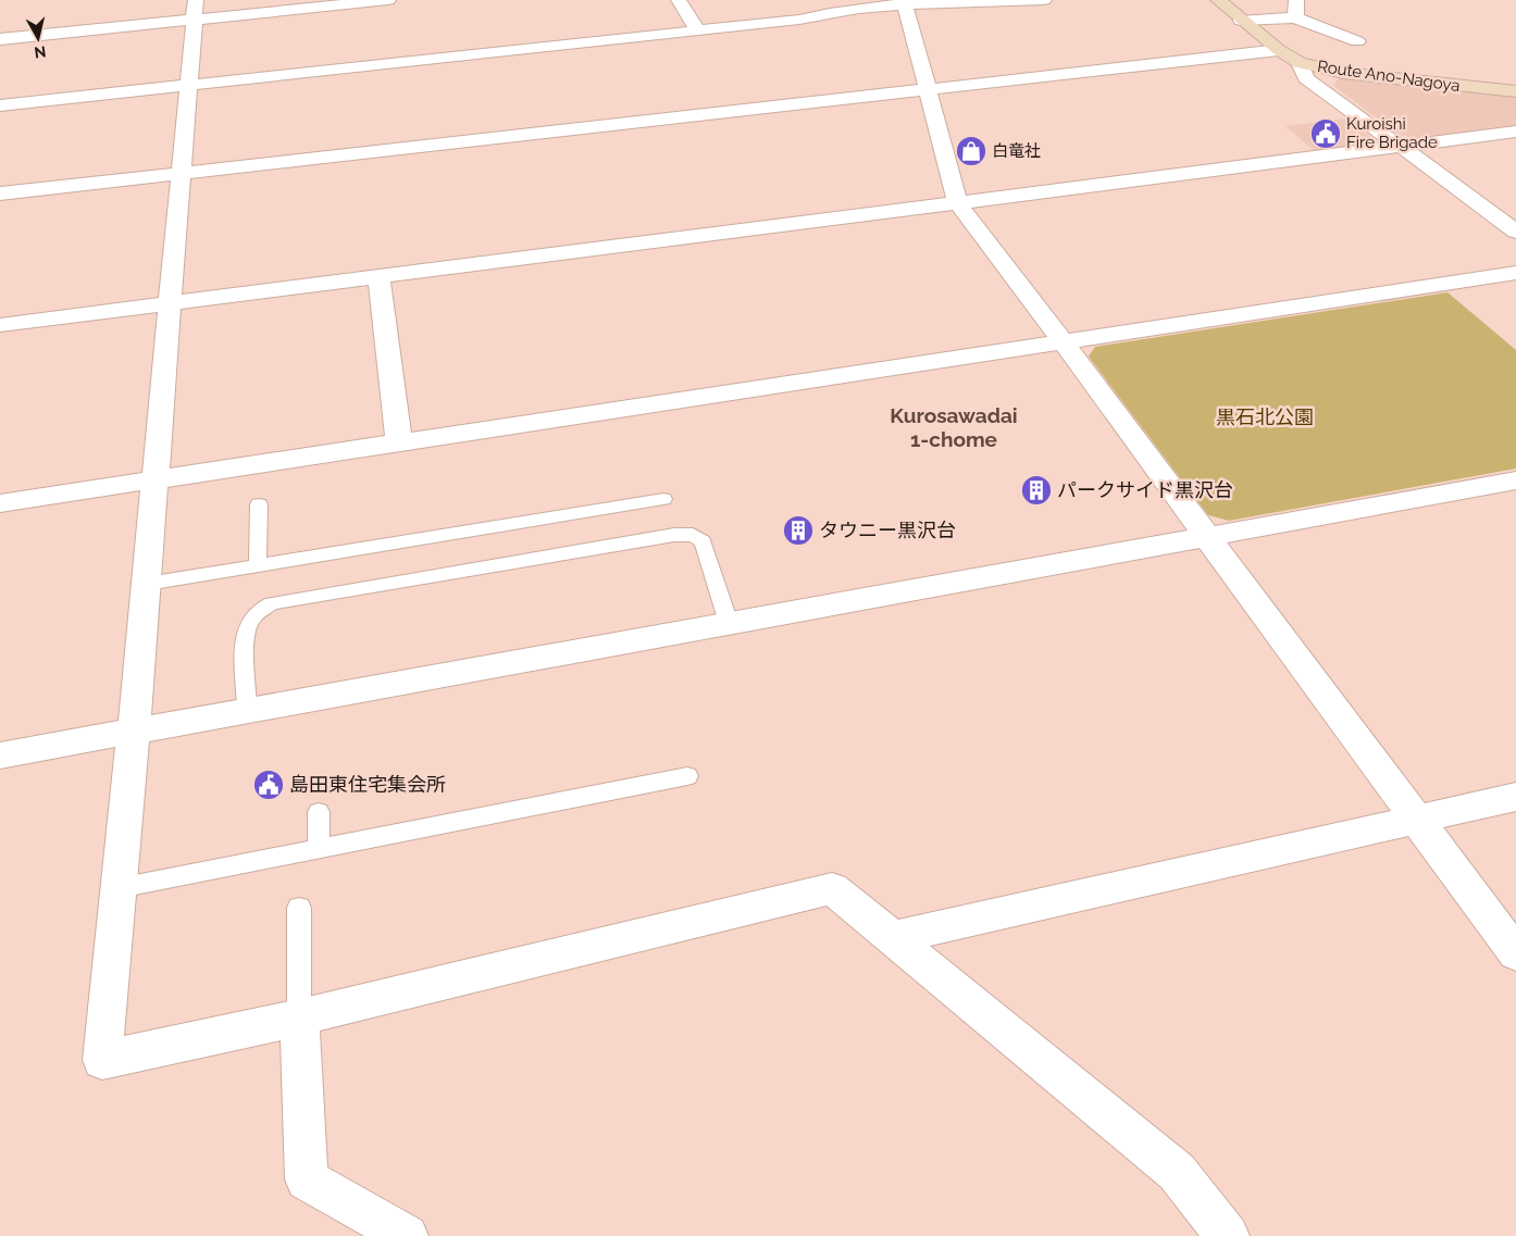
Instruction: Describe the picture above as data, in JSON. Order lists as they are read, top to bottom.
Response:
{
  "streets": {
    "main road": ["Route Ano-Nagoya"]
  },
  "districts": ["Kurosawadai 1-chome"],
  "parks": ["黒石北公園"],
  "places": {
    "public building": ["Kuroishi Fire Brigade", "島田東住宅集会所"],
    "shop": ["白竜社"],
    "building": ["パークサイド黒沢台", "タウニー黒沢台"]
  },
  "north": "bottom"
}
